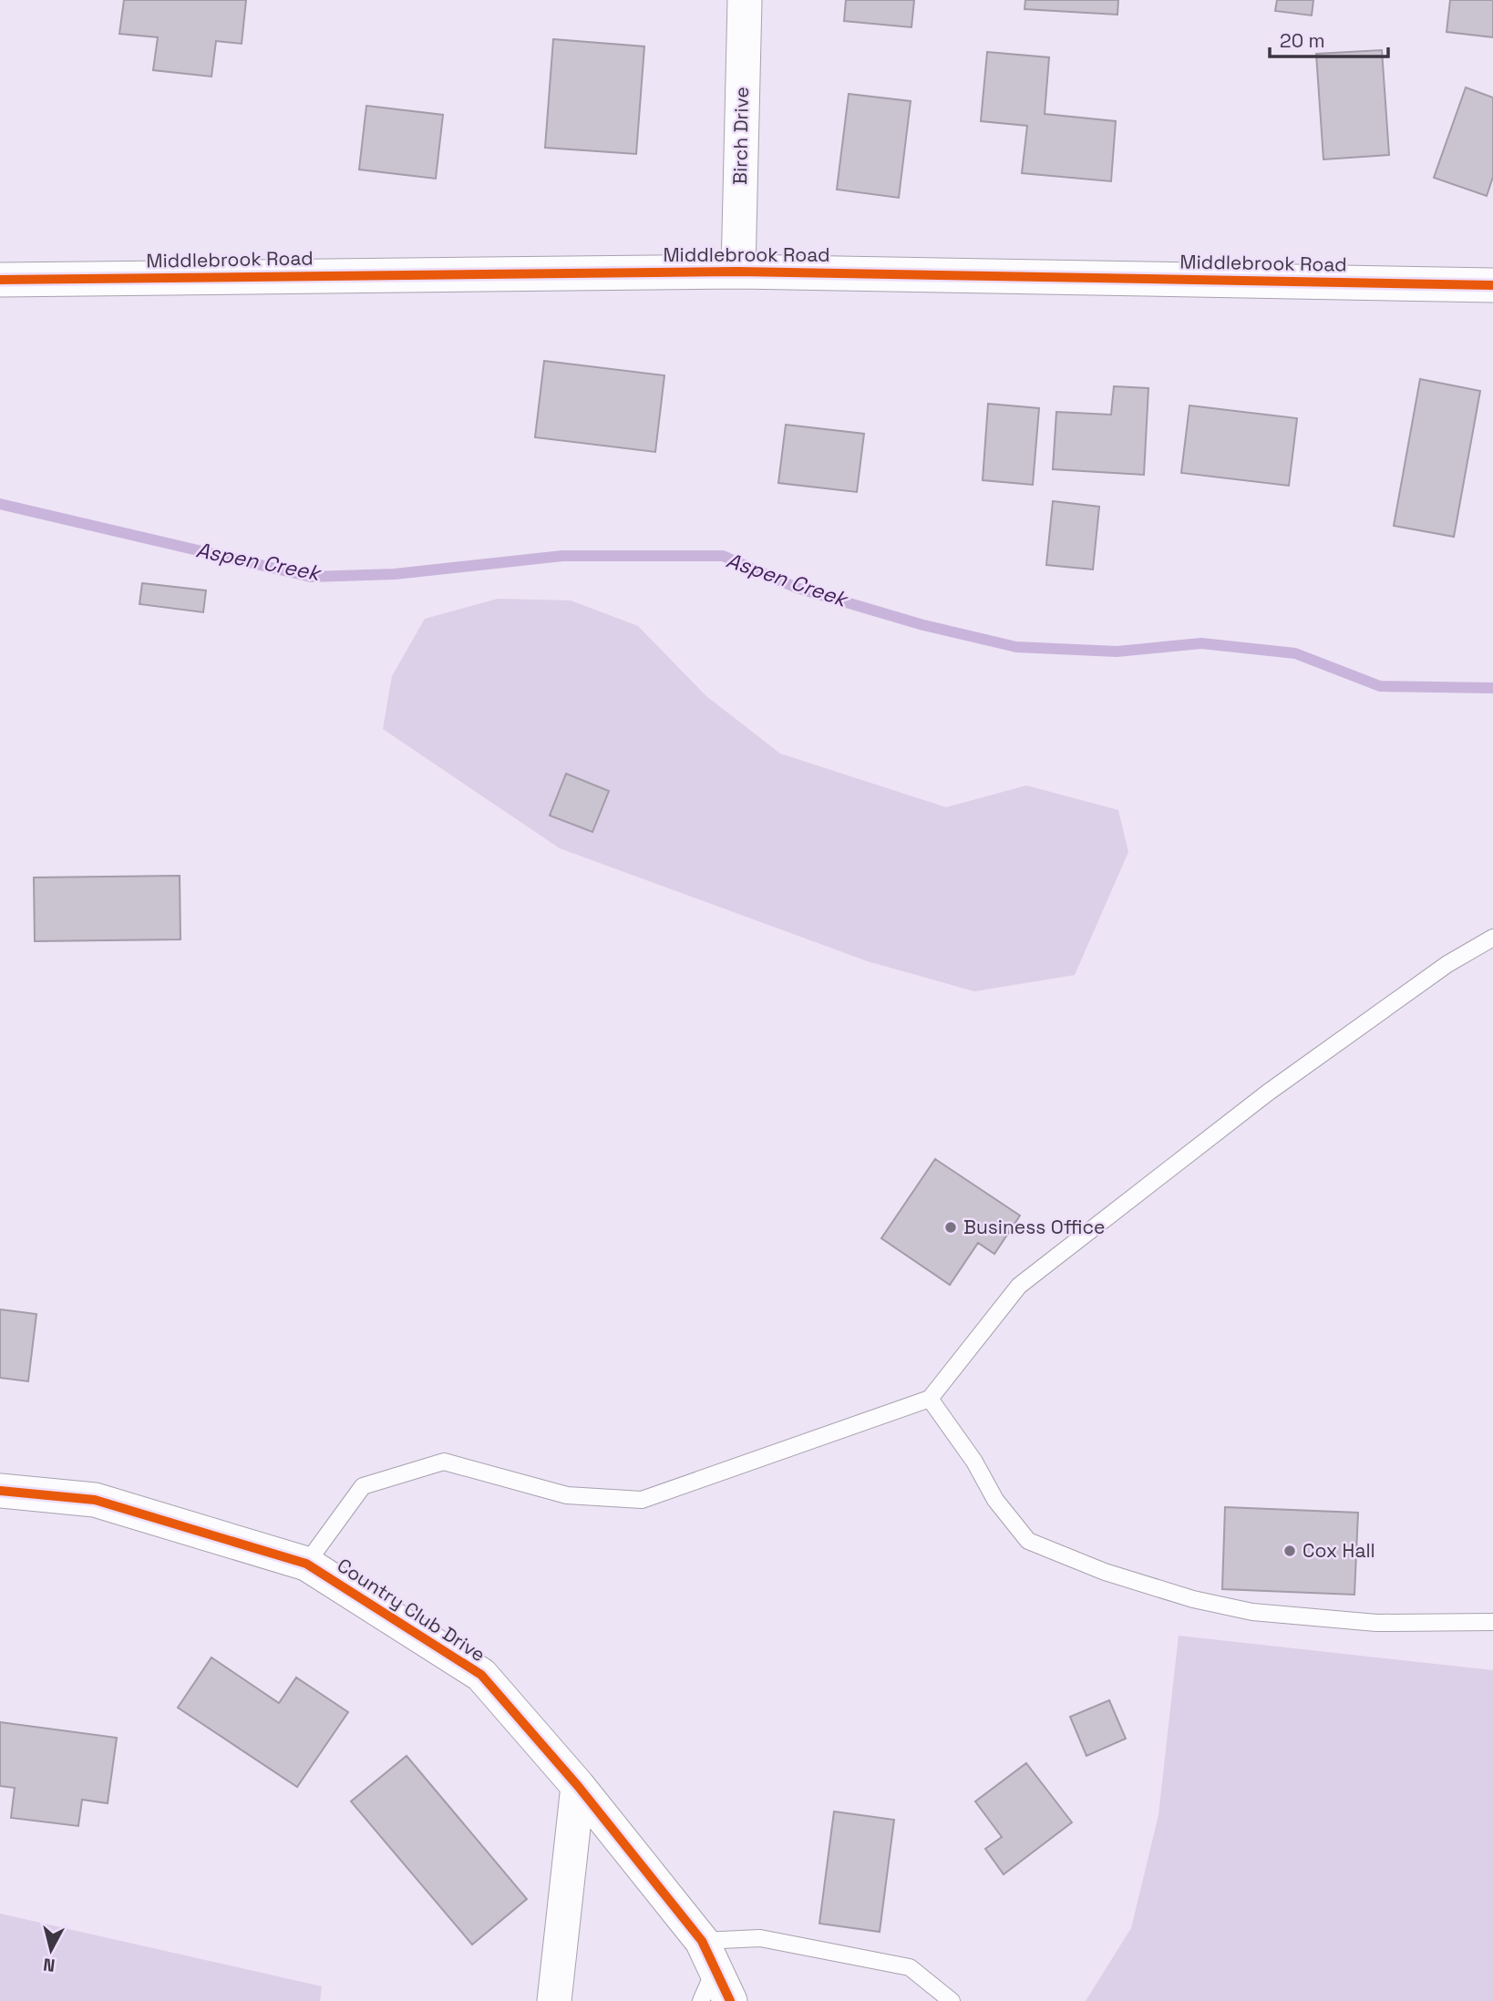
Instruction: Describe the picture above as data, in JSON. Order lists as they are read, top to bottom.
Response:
{
  "streets": {
    "street": ["Birch Drive", "Middlebrook Road", "Country Club Drive"]
  },
  "crossings": [
    ["Birch Drive", "Middlebrook Road"]
  ],
  "water": ["Aspen Creek"],
  "places": ["Business Office", "Cox Hall"],
  "scale_bar": "20 m",
  "north": "bottom"
}
